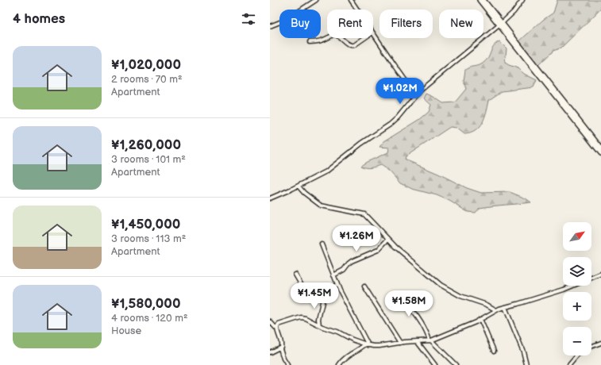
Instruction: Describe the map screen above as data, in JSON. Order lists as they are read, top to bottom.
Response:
{
  "north": "top right",
  "page": {
    "heading": "4 homes",
    "chip": [
      "Buy",
      "Rent",
      "Filters",
      "New"
    ],
    "list": [
      {
        "name": "¥1,020,000",
        "note": "2 rooms · 70 m² · Apartment"
      },
      {
        "name": "¥1,260,000",
        "note": "3 rooms · 101 m² · Apartment"
      },
      {
        "name": "¥1,450,000",
        "note": "3 rooms · 113 m² · Apartment"
      },
      {
        "name": "¥1,580,000",
        "note": "4 rooms · 120 m² · House"
      }
    ],
    "price": [
      "¥1.02M",
      "¥1.26M",
      "¥1.45M",
      "¥1.58M"
    ],
    "map_buttons": ["+", "−"]
  }
}
